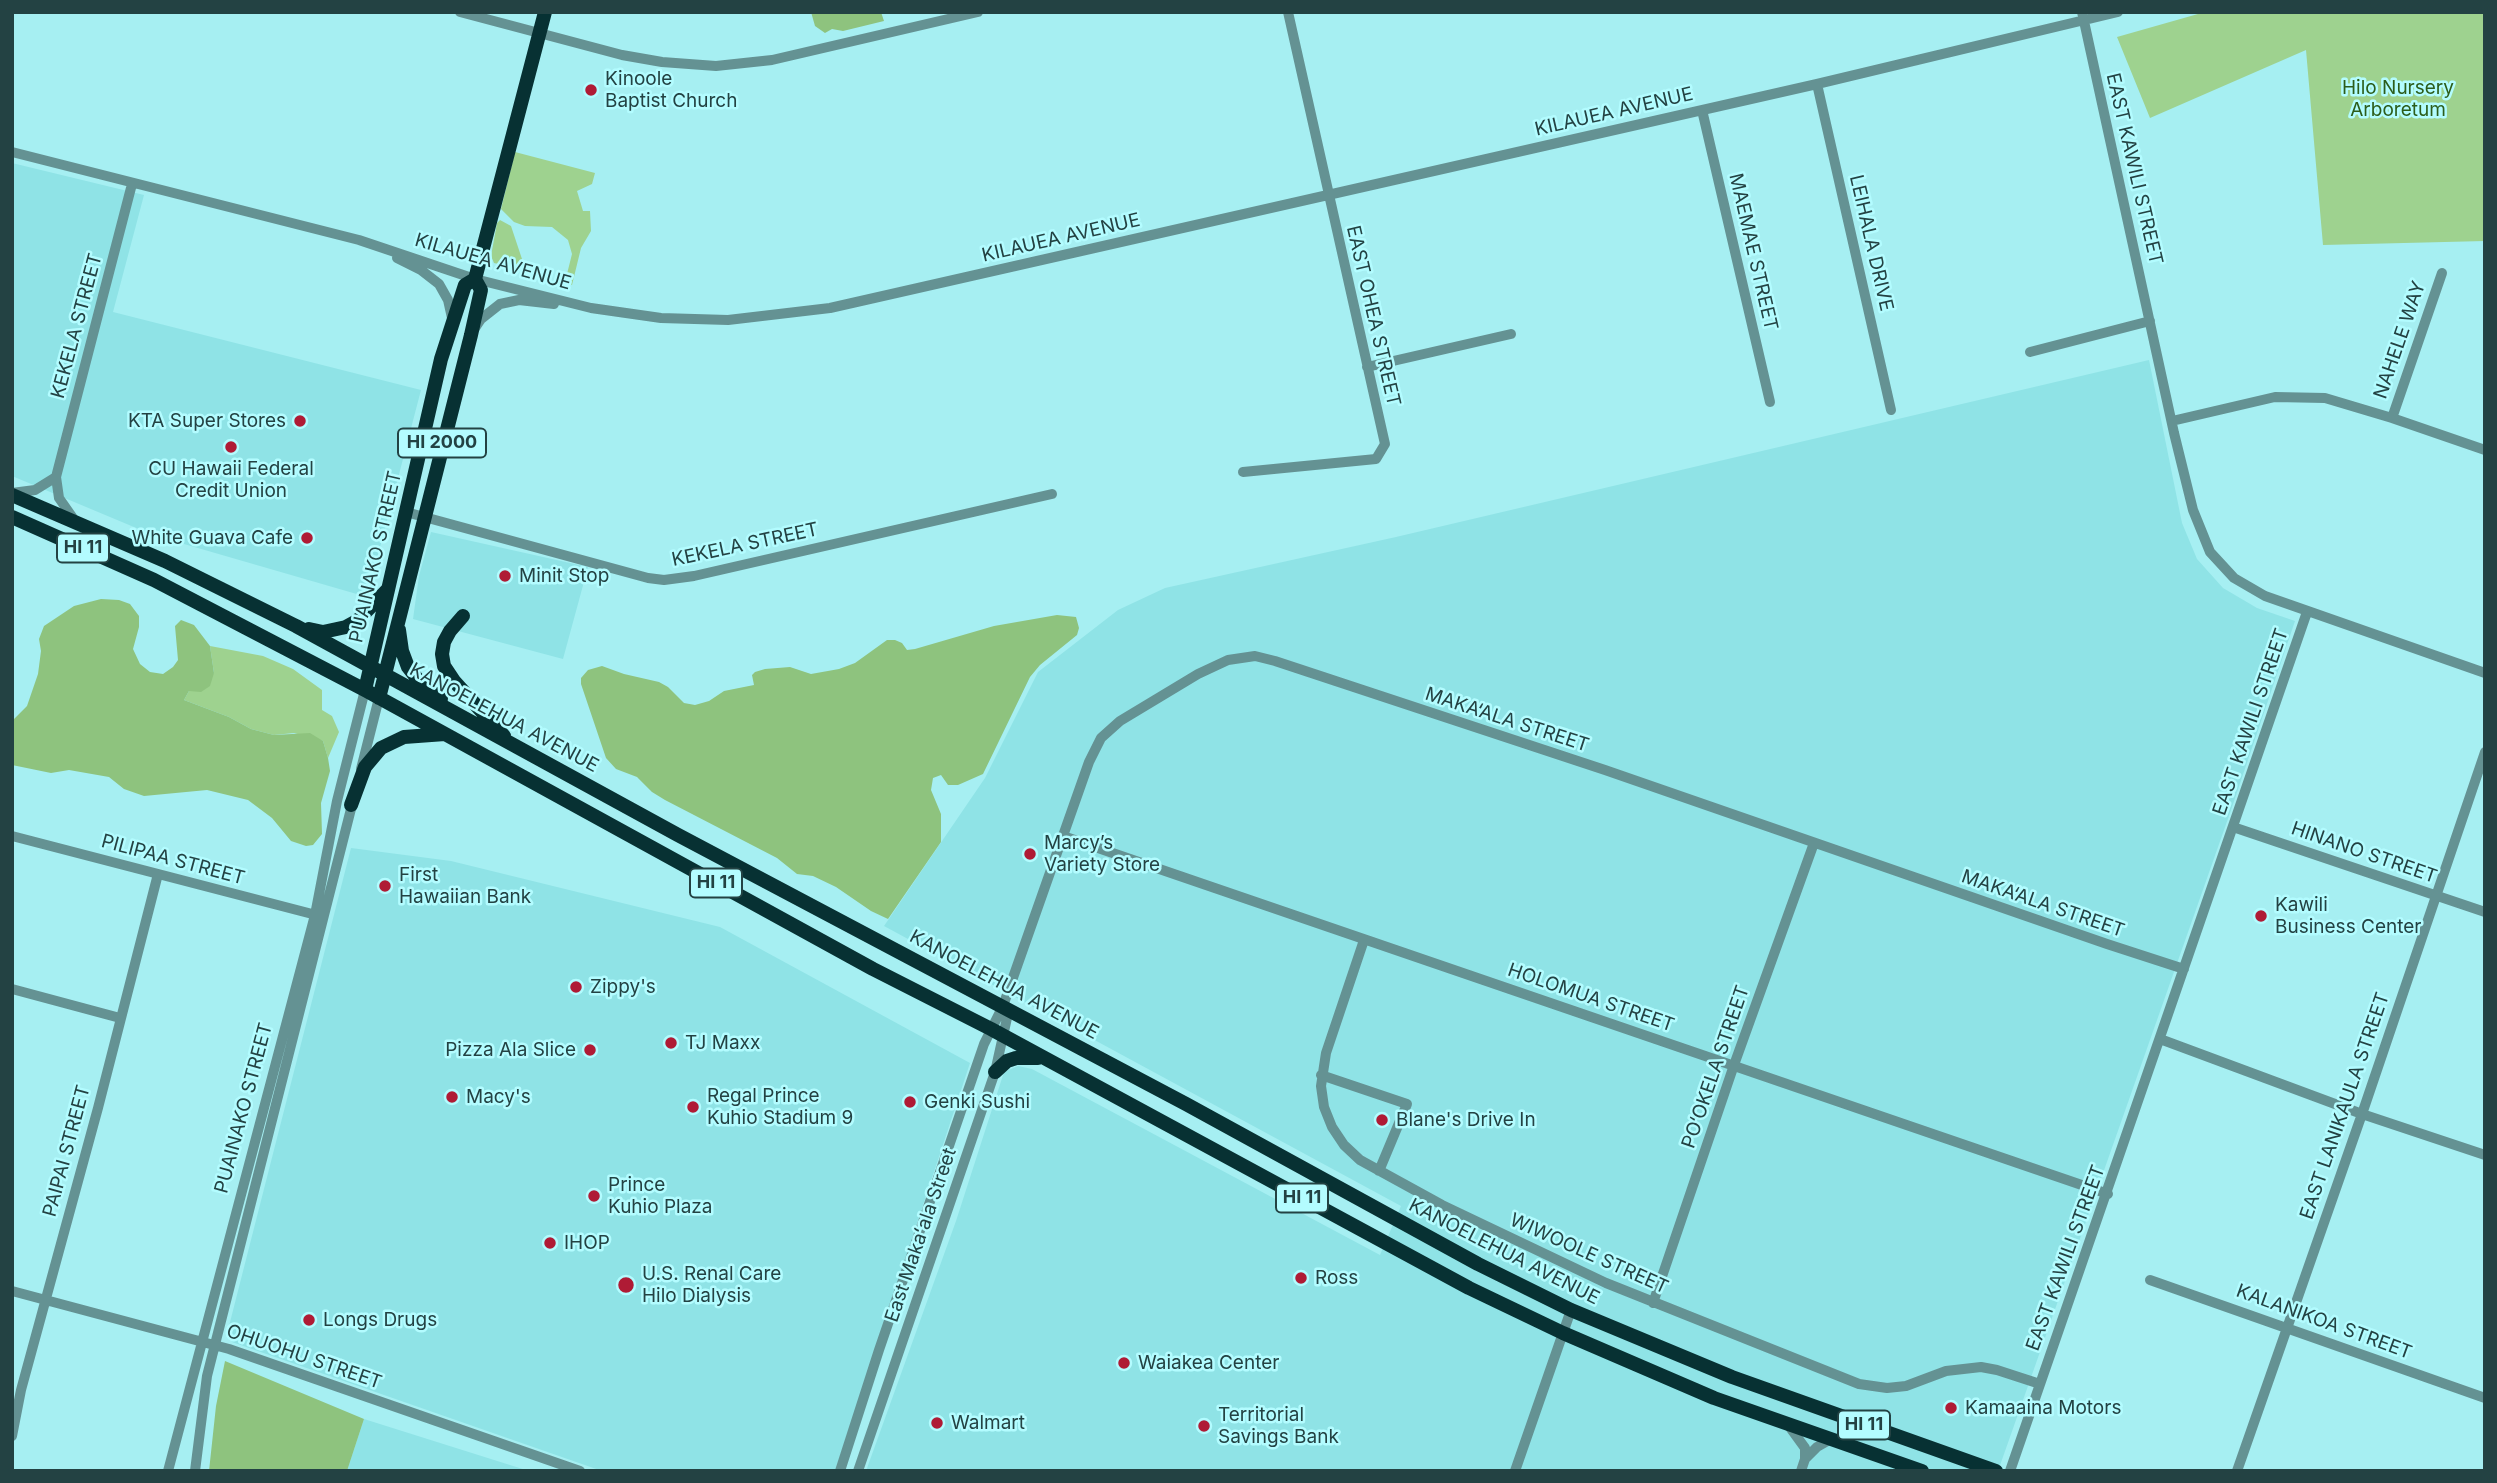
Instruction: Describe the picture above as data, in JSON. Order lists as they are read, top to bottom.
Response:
{
  "streets": {
    "highway": [
      "HI 2000",
      "HI 11",
      "PUAINAKO STREET",
      "KANOELEHUA AVENUE"
    ],
    "street": [
      "KILAUEA AVENUE",
      "EAST KAWILI STREET",
      "LEIHALA DRIVE",
      "MAEMAE STREET",
      "EAST OHEA STREET",
      "KEKELA STREET",
      "NAHELE WAY",
      "MAKA‘ALA STREET",
      "HINANO STREET",
      "PILIPAA STREET",
      "HOLOMUA STREET",
      "PO‘OKELA STREET",
      "EAST LANIKAULA STREET",
      "PAIPAI STREET",
      "East Makaʻala Street",
      "WIWOOLE STREET",
      "KALANIKOA STREET",
      "OHUOHU STREET"
    ]
  },
  "crossings": [
    ["KILAUEA AVENUE", "EAST KAWILI STREET"],
    ["KILAUEA AVENUE", "LEIHALA DRIVE"],
    ["KILAUEA AVENUE", "MAEMAE STREET"],
    ["KILAUEA AVENUE", "EAST OHEA STREET"],
    ["KILAUEA AVENUE", "KEKELA STREET"],
    ["KILAUEA AVENUE", "HI 2000"],
    ["KILAUEA AVENUE", "PUAINAKO STREET"],
    ["EAST KAWILI STREET", "MAKA‘ALA STREET"],
    ["EAST KAWILI STREET", "HINANO STREET"],
    ["EAST KAWILI STREET", "HOLOMUA STREET"],
    ["EAST KAWILI STREET", "WIWOOLE STREET"],
    ["KEKELA STREET", "PUAINAKO STREET"],
    ["HI 2000", "PUAINAKO STREET"],
    ["HI 11", "PUAINAKO STREET"],
    ["HI 11", "East Makaʻala Street"],
    ["PUAINAKO STREET", "KANOELEHUA AVENUE"],
    ["PUAINAKO STREET", "PILIPAA STREET"],
    ["PUAINAKO STREET", "OHUOHU STREET"],
    ["KANOELEHUA AVENUE", "MAKA‘ALA STREET"],
    ["KANOELEHUA AVENUE", "East Makaʻala Street"],
    ["MAKA‘ALA STREET", "HOLOMUA STREET"],
    ["MAKA‘ALA STREET", "PO‘OKELA STREET"],
    ["MAKA‘ALA STREET", "East Makaʻala Street"],
    ["HINANO STREET", "EAST LANIKAULA STREET"],
    ["PILIPAA STREET", "PAIPAI STREET"],
    ["HOLOMUA STREET", "PO‘OKELA STREET"],
    ["HOLOMUA STREET", "WIWOOLE STREET"],
    ["PO‘OKELA STREET", "WIWOOLE STREET"],
    ["EAST LANIKAULA STREET", "KALANIKOA STREET"],
    ["PAIPAI STREET", "OHUOHU STREET"]
  ],
  "parks": ["Hilo Nursery Arboretum"],
  "places": [
    "Kinoole Baptist Church",
    "KTA Super Stores",
    "CU Hawaii Federal Credit Union",
    "White Guava Cafe",
    "Minit Stop",
    "Marcy’s Variety Store",
    "First Hawaiian Bank",
    "Kawili Business Center",
    "Zippy's",
    "TJ Maxx",
    "Pizza Ala Slice",
    "Macy's",
    "Genki Sushi",
    "Regal Prince Kuhio Stadium 9",
    "Blane's Drive In",
    "Prince Kuhio Plaza",
    "IHOP",
    "Ross",
    "U.S. Renal Care Hilo Dialysis",
    "Longs Drugs",
    "Waiakea Center",
    "Kamaaina Motors",
    "Walmart",
    "Territorial Savings Bank"
  ]
}
